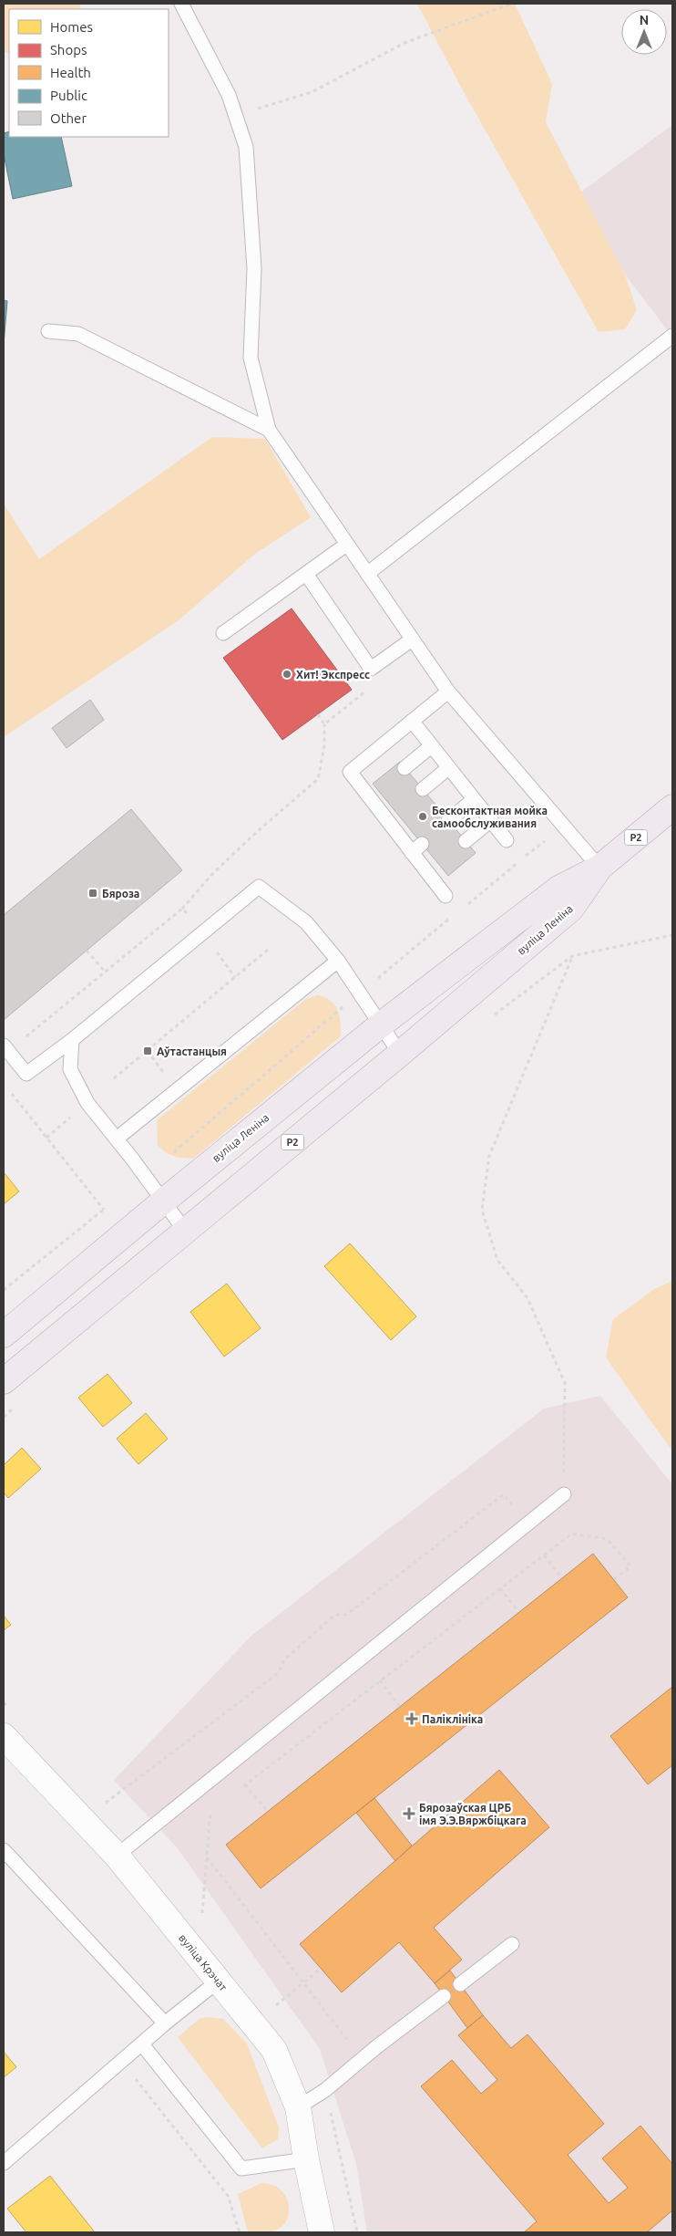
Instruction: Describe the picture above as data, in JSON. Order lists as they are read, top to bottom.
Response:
{
  "streets": {
    "main road": ["Р2", "вуліца Леніна"],
    "street": ["вуліца Крэчат"]
  },
  "crossings": [
    ["Р2", "вуліца Леніна"]
  ],
  "places": {
    "other": ["Хит! Экспресс", "Бесконтактная мойка самообслуживания"],
    "transit": ["Бяроза", "Аўтастанцыя"],
    "health": ["Паліклініка", "Бярозаўская ЦРБ імя Э.Э.Вяржбіцкага"]
  },
  "legend": [
    "Homes",
    "Shops",
    "Health",
    "Public",
    "Other"
  ],
  "north": "top"
}
